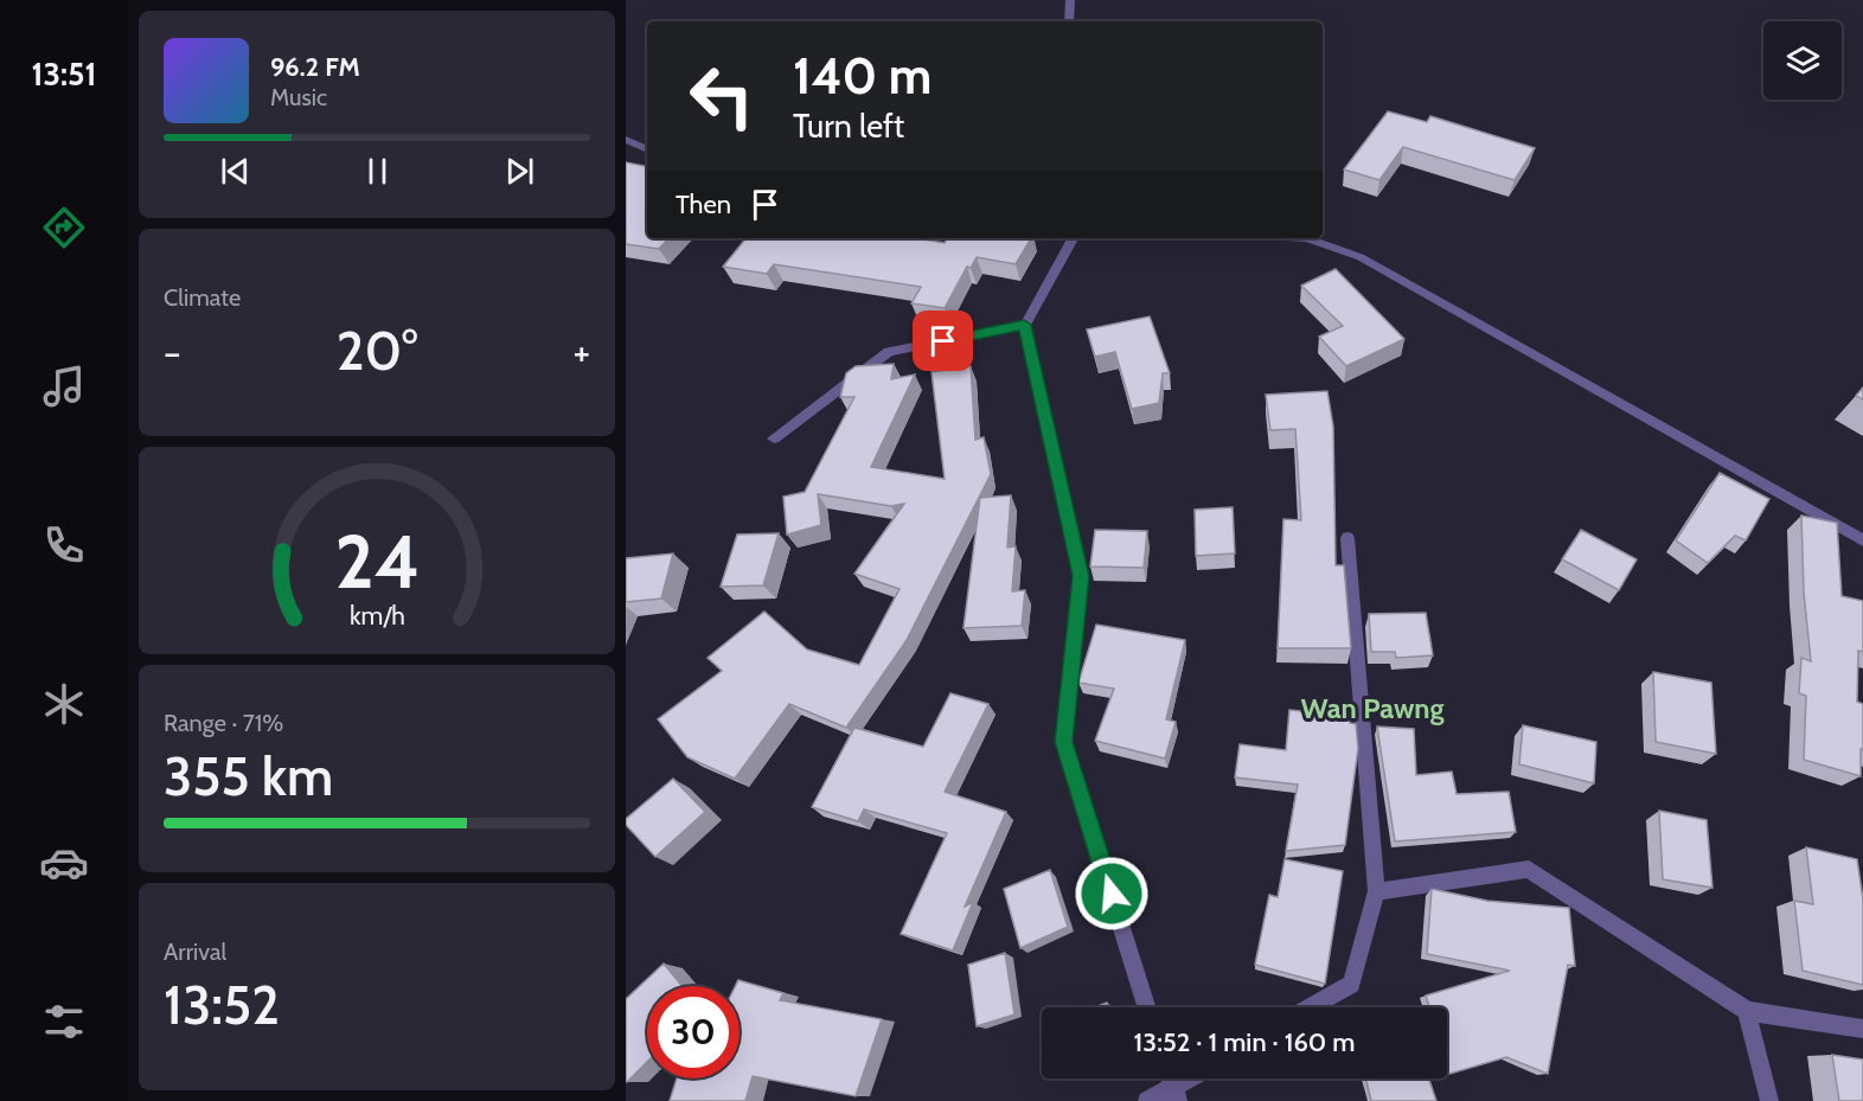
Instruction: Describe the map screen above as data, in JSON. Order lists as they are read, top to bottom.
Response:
{
  "districts": ["Wan Pawng"],
  "page": {
    "tabs": "13:51",
    "turn": ["140 m", "Turn left"],
    "song": ["96.2 FM", "Music"],
    "then": "Then",
    "tile": [
      "Climate",
      ["Range · 71%", "355 km"],
      ["Arrival", "13:52"]
    ],
    "heat": ["−", "20°", "+"],
    "limit": "30",
    "trip": "13:52 · 1 min · 160 m",
    "gauge": ["24", "km/h"]
  }
}
